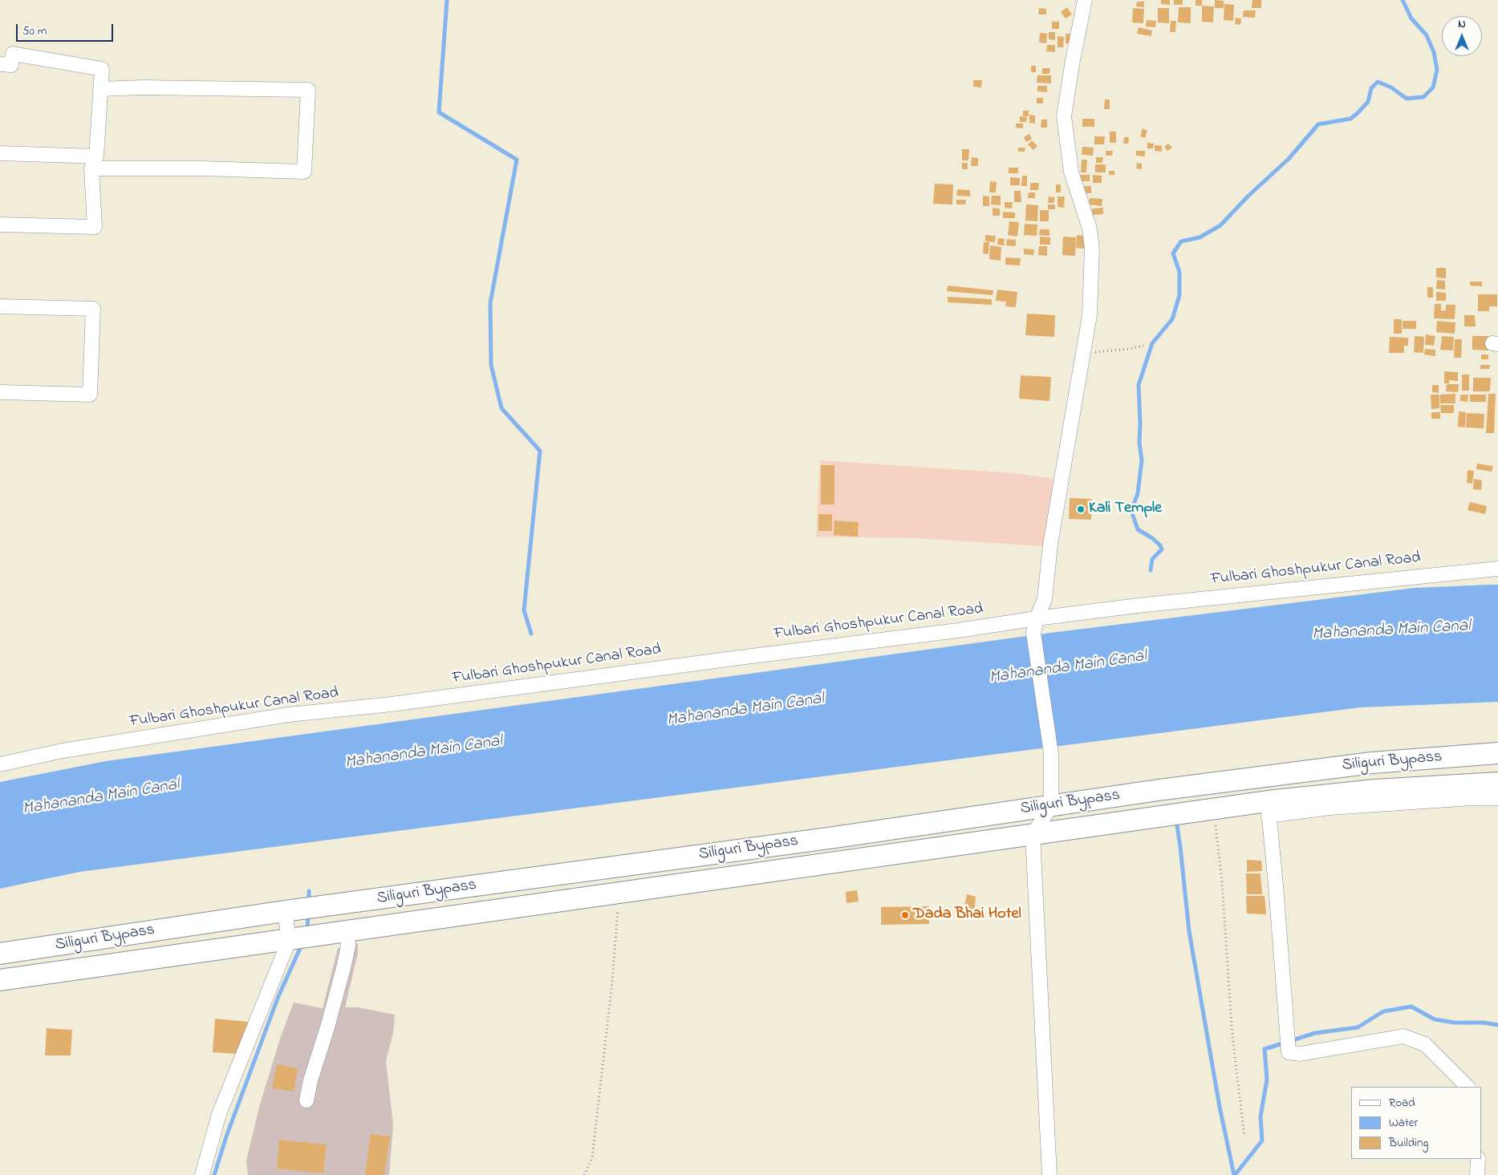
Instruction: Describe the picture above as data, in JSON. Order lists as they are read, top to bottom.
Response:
{
  "streets": {
    "highway": ["Siliguri Bypass"],
    "street": ["Fulbari Ghoshpukur Canal Road"]
  },
  "water": ["Mahananda Main Canal"],
  "places": ["Kali Temple", "Dada Bhai Hotel"],
  "legend": ["Road", "Water", "Building"],
  "scale_bar": "50 m",
  "north": "top"
}
